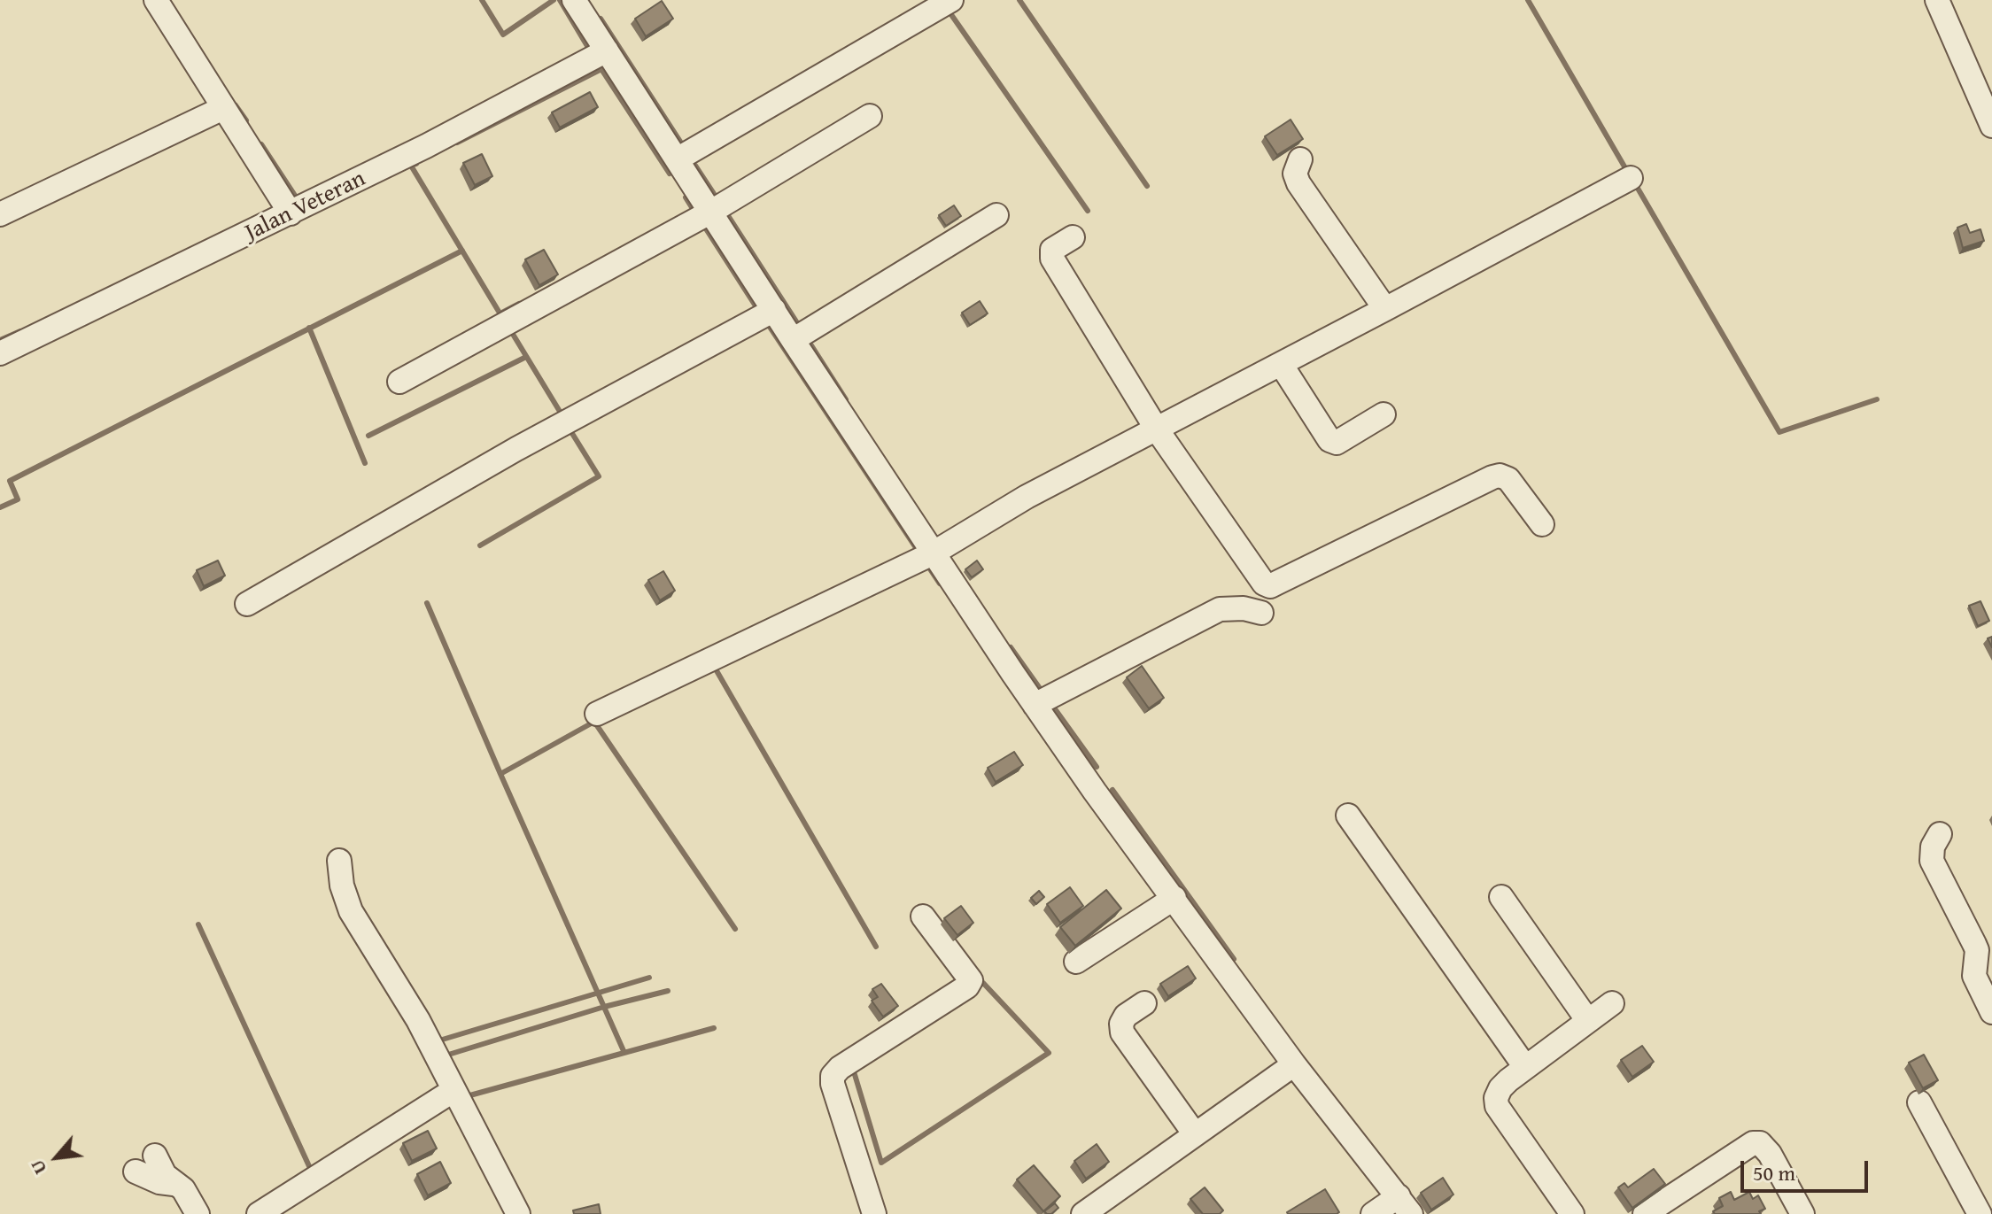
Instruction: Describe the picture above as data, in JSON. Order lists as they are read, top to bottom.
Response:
{
  "streets": {
    "street": ["Jalan Veteran"]
  },
  "scale_bar": "50 m",
  "north": "bottom left"
}
